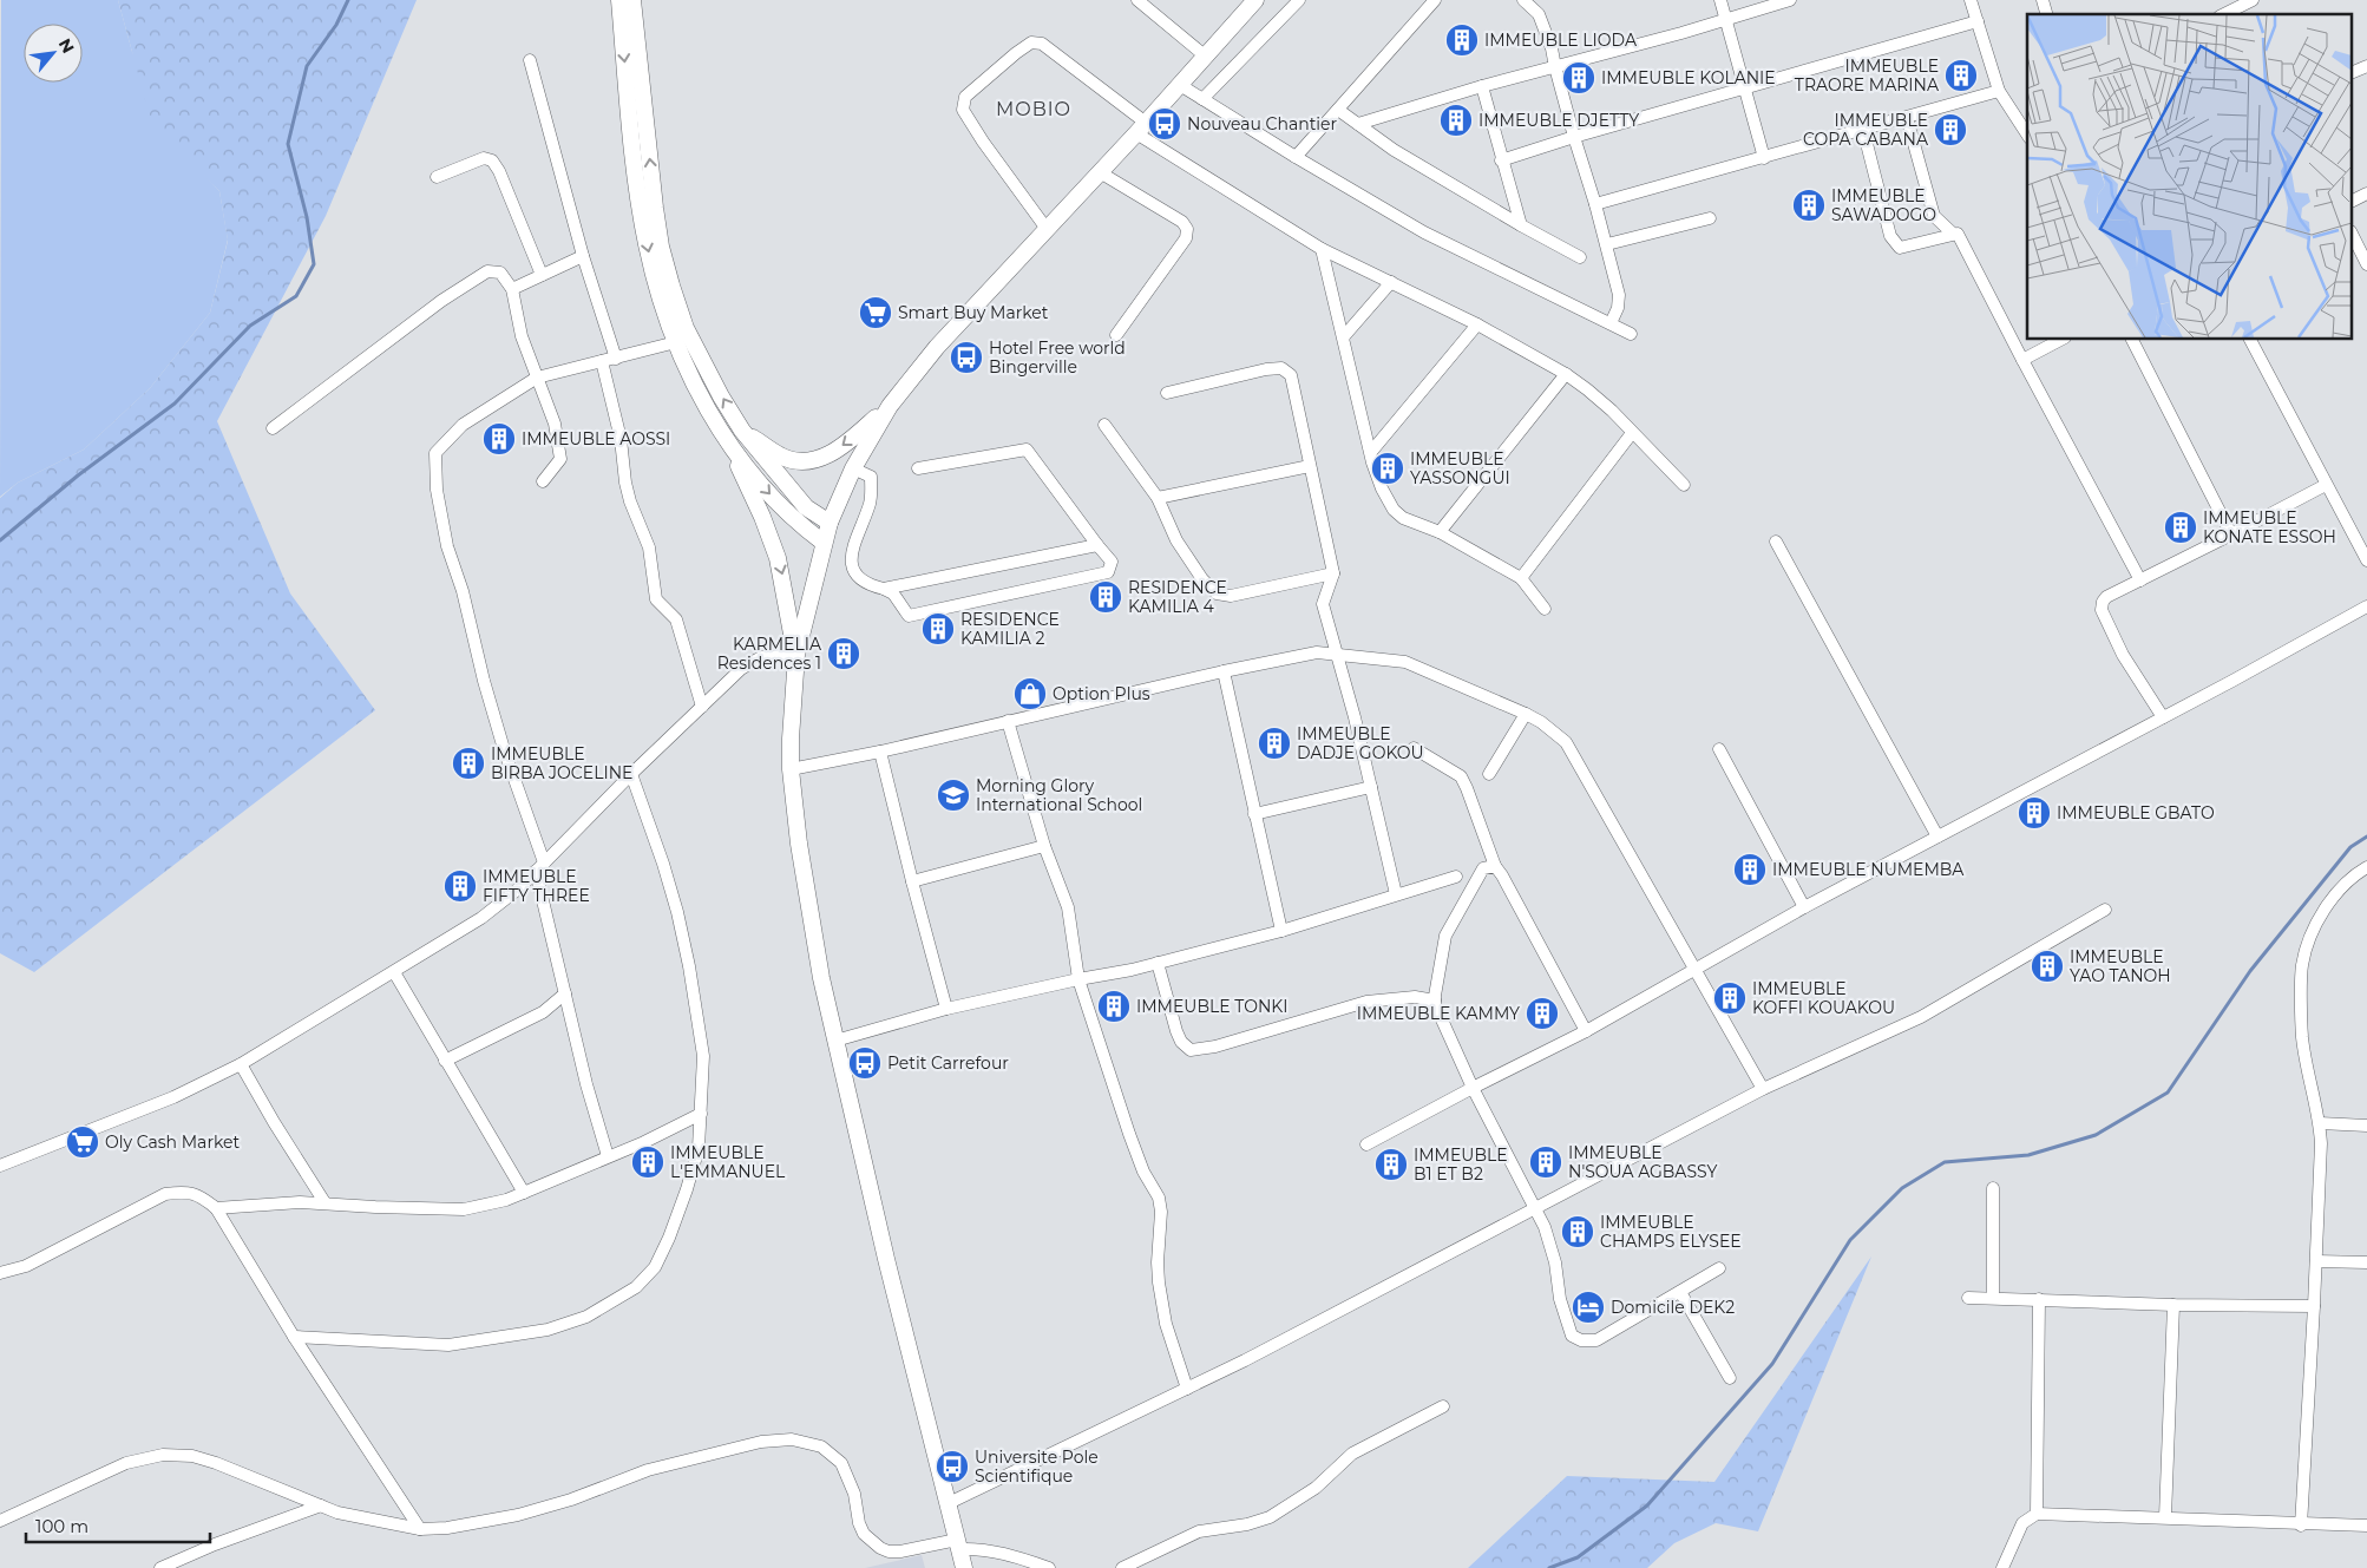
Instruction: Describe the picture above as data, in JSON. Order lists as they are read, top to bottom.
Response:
{
  "districts": ["MOBIO"],
  "places": {
    "building": [
      "IMMEUBLE LIODA",
      "IMMEUBLE TRAORE MARINA",
      "IMMEUBLE KOLANIE",
      "IMMEUBLE DJETTY",
      "IMMEUBLE COPA CABANA",
      "IMMEUBLE SAWADOGO",
      "IMMEUBLE AOSSI",
      "IMMEUBLE YASSONGUI",
      "IMMEUBLE KONATE ESSOH",
      "RESIDENCE KAMILIA 4",
      "RESIDENCE KAMILIA 2",
      "KARMELIA Residences 1",
      "IMMEUBLE DADJE GOKOU",
      "IMMEUBLE BIRBA JOCELINE",
      "IMMEUBLE GBATO",
      "IMMEUBLE NUMEMBA",
      "IMMEUBLE FIFTY THREE",
      "IMMEUBLE YAO TANOH",
      "IMMEUBLE KOFFI KOUAKOU",
      "IMMEUBLE TONKI",
      "IMMEUBLE KAMMY",
      "IMMEUBLE L'EMMANUEL",
      "IMMEUBLE N'SOUA AGBASSY",
      "IMMEUBLE B1 ET B2",
      "IMMEUBLE CHAMPS ELYSEE"
    ],
    "bus stop": [
      "Nouveau Chantier",
      "Hotel Free world Bingerville",
      "Petit Carrefour",
      "Universite Pole Scientifique"
    ],
    "supermarket": ["Smart Buy Market", "Oly Cash Market"],
    "shop": ["Option Plus"],
    "school or university": ["Morning Glory International School"],
    "hotel": ["Domicile DEK2"]
  },
  "scale_bar": "100 m",
  "north": "top right"
}
